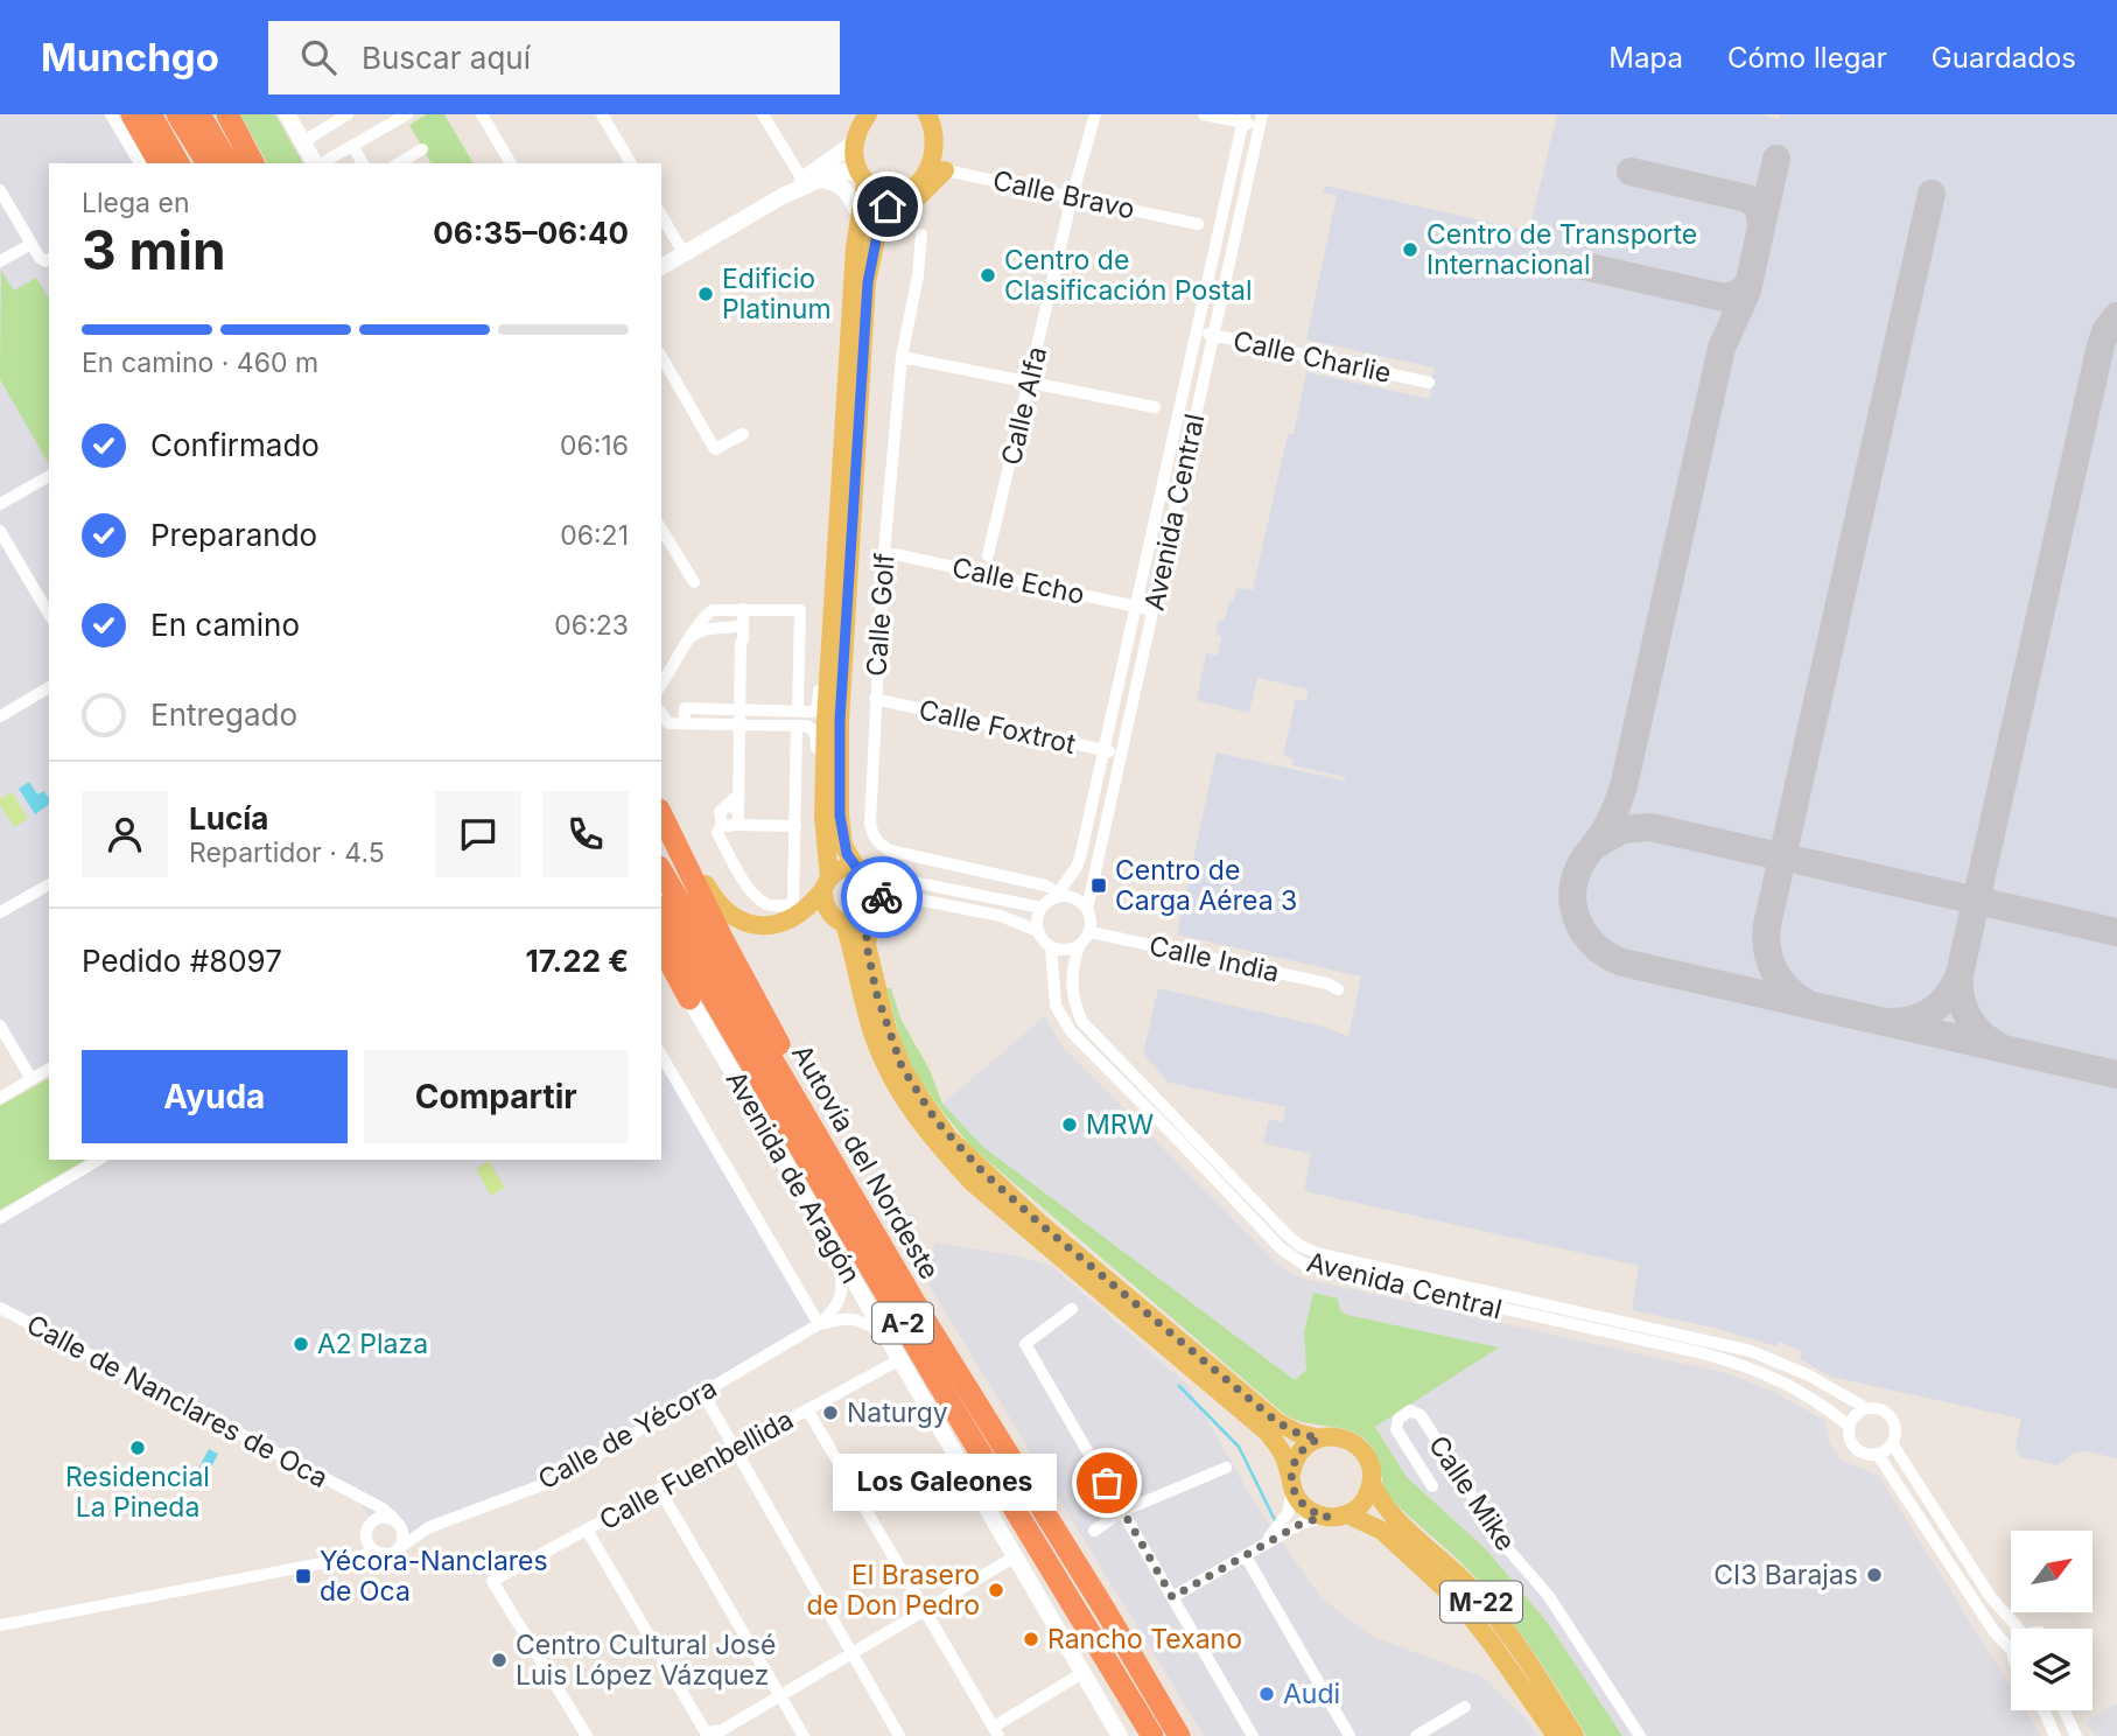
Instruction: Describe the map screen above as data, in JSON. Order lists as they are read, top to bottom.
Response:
{
  "streets": {
    "highway": ["Autovía del Nordeste", "A-2"],
    "main road": ["M-22"],
    "street": [
      "Calle Bravo",
      "Calle Charlie",
      "Calle Alfa",
      "Avenida Central",
      "Calle Echo",
      "Calle Golf",
      "Calle Foxtrot",
      "Calle India",
      "Avenida de Aragón",
      "Calle de Nanclares de Oca",
      "Calle de Yécora",
      "Calle Fuenbellida",
      "Calle Mike"
    ]
  },
  "crossings": [
    ["Calle Bravo", "Calle Alfa"],
    ["Calle Charlie", "Avenida Central"],
    ["Avenida Central", "Calle Echo"],
    ["Avenida Central", "Calle Golf"],
    ["Avenida Central", "Calle Foxtrot"],
    ["Avenida Central", "Calle India"],
    ["Calle Echo", "Calle Golf"],
    ["Calle Golf", "Calle Foxtrot"],
    ["Calle Golf", "Calle India"],
    ["Avenida de Aragón", "Calle de Yécora"],
    ["Avenida de Aragón", "Calle Fuenbellida"],
    ["Calle de Nanclares de Oca", "Calle de Yécora"]
  ],
  "places": {
    "other": [
      "Centro de Transporte Internacional",
      "Centro de Clasificación Postal",
      "Edificio Platinum",
      "MRW",
      "A2 Plaza",
      "Naturgy",
      "Residencial La Pineda",
      "Los Galeones",
      "CI3 Barajas",
      "El Brasero de Don Pedro",
      "Rancho Texano",
      "Centro Cultural José Luis López Vázquez",
      "Audi"
    ],
    "transit": ["Centro de Carga Aérea 3", "Yécora-Nanclares de Oca"]
  },
  "north": "top right",
  "page": {
    "header": "Munchgo",
    "search": "Buscar aquí",
    "nav": ["Mapa", "Cómo llegar", "Guardados"],
    "heading": ["3 min", "Llega en", "06:35–06:40"],
    "panel": [
      "Lucía",
      "Repartidor · 4.5",
      "Pedido #8097",
      "17.22 €"
    ],
    "bar": "En camino · 460 m",
    "list": [
      ["Confirmado", "06:16"],
      ["Preparando", "06:21"],
      ["En camino", "06:23"],
      "Entregado"
    ],
    "buttons": ["Ayuda", "Compartir"],
    "bubble": "Los Galeones"
  }
}
